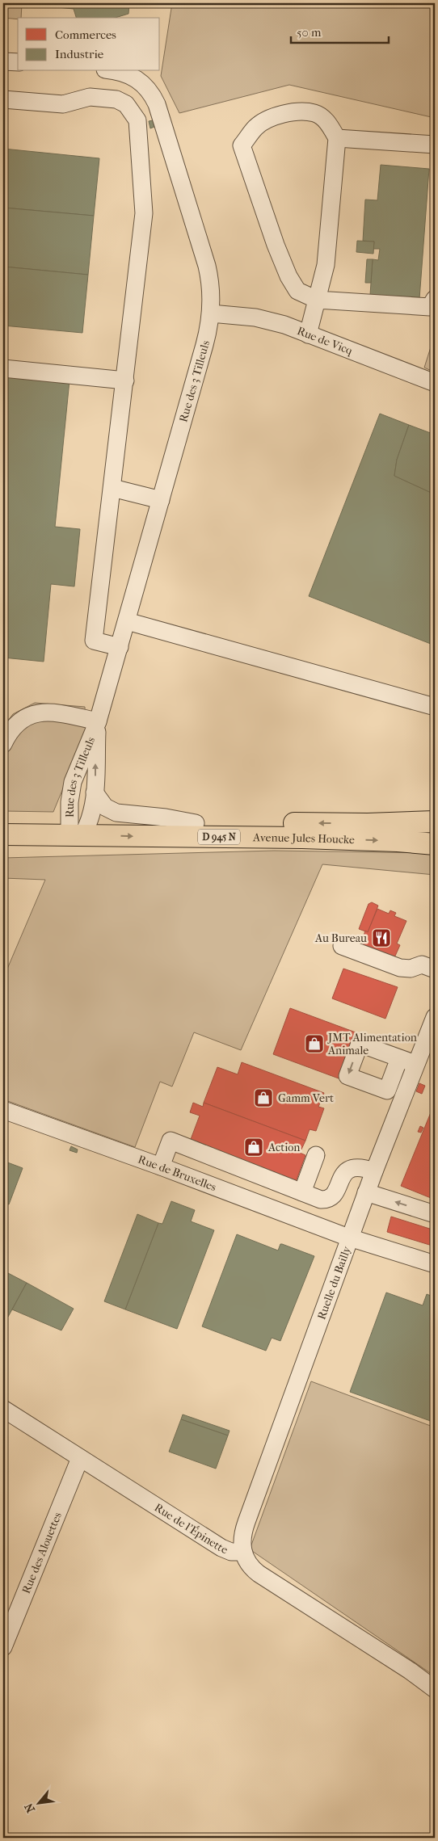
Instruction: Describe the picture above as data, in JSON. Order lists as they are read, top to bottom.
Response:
{
  "streets": {
    "main road": ["D 945 N", "Avenue Jules Houcke"],
    "street": [
      "Rue de Vicq",
      "Rue des 3 Tilleuls",
      "Rue de Bruxelles",
      "Ruelle du Bailly",
      "Rue de l'Épinette",
      "Rue des Alouettes"
    ]
  },
  "crossings": [
    ["Rue de Vicq", "Rue des 3 Tilleuls"],
    ["Rue des 3 Tilleuls", "Avenue Jules Houcke"],
    ["Rue de Bruxelles", "Ruelle du Bailly"],
    ["Ruelle du Bailly", "Rue de l'Épinette"],
    ["Rue de l'Épinette", "Rue des Alouettes"]
  ],
  "places": {
    "restaurant": ["Au Bureau"],
    "shop": ["JMT Alimentation Animale", "Gamm Vert", "Action"]
  },
  "legend": ["Commerces", "Industrie"],
  "scale_bar": "50 m",
  "north": "bottom left"
}
